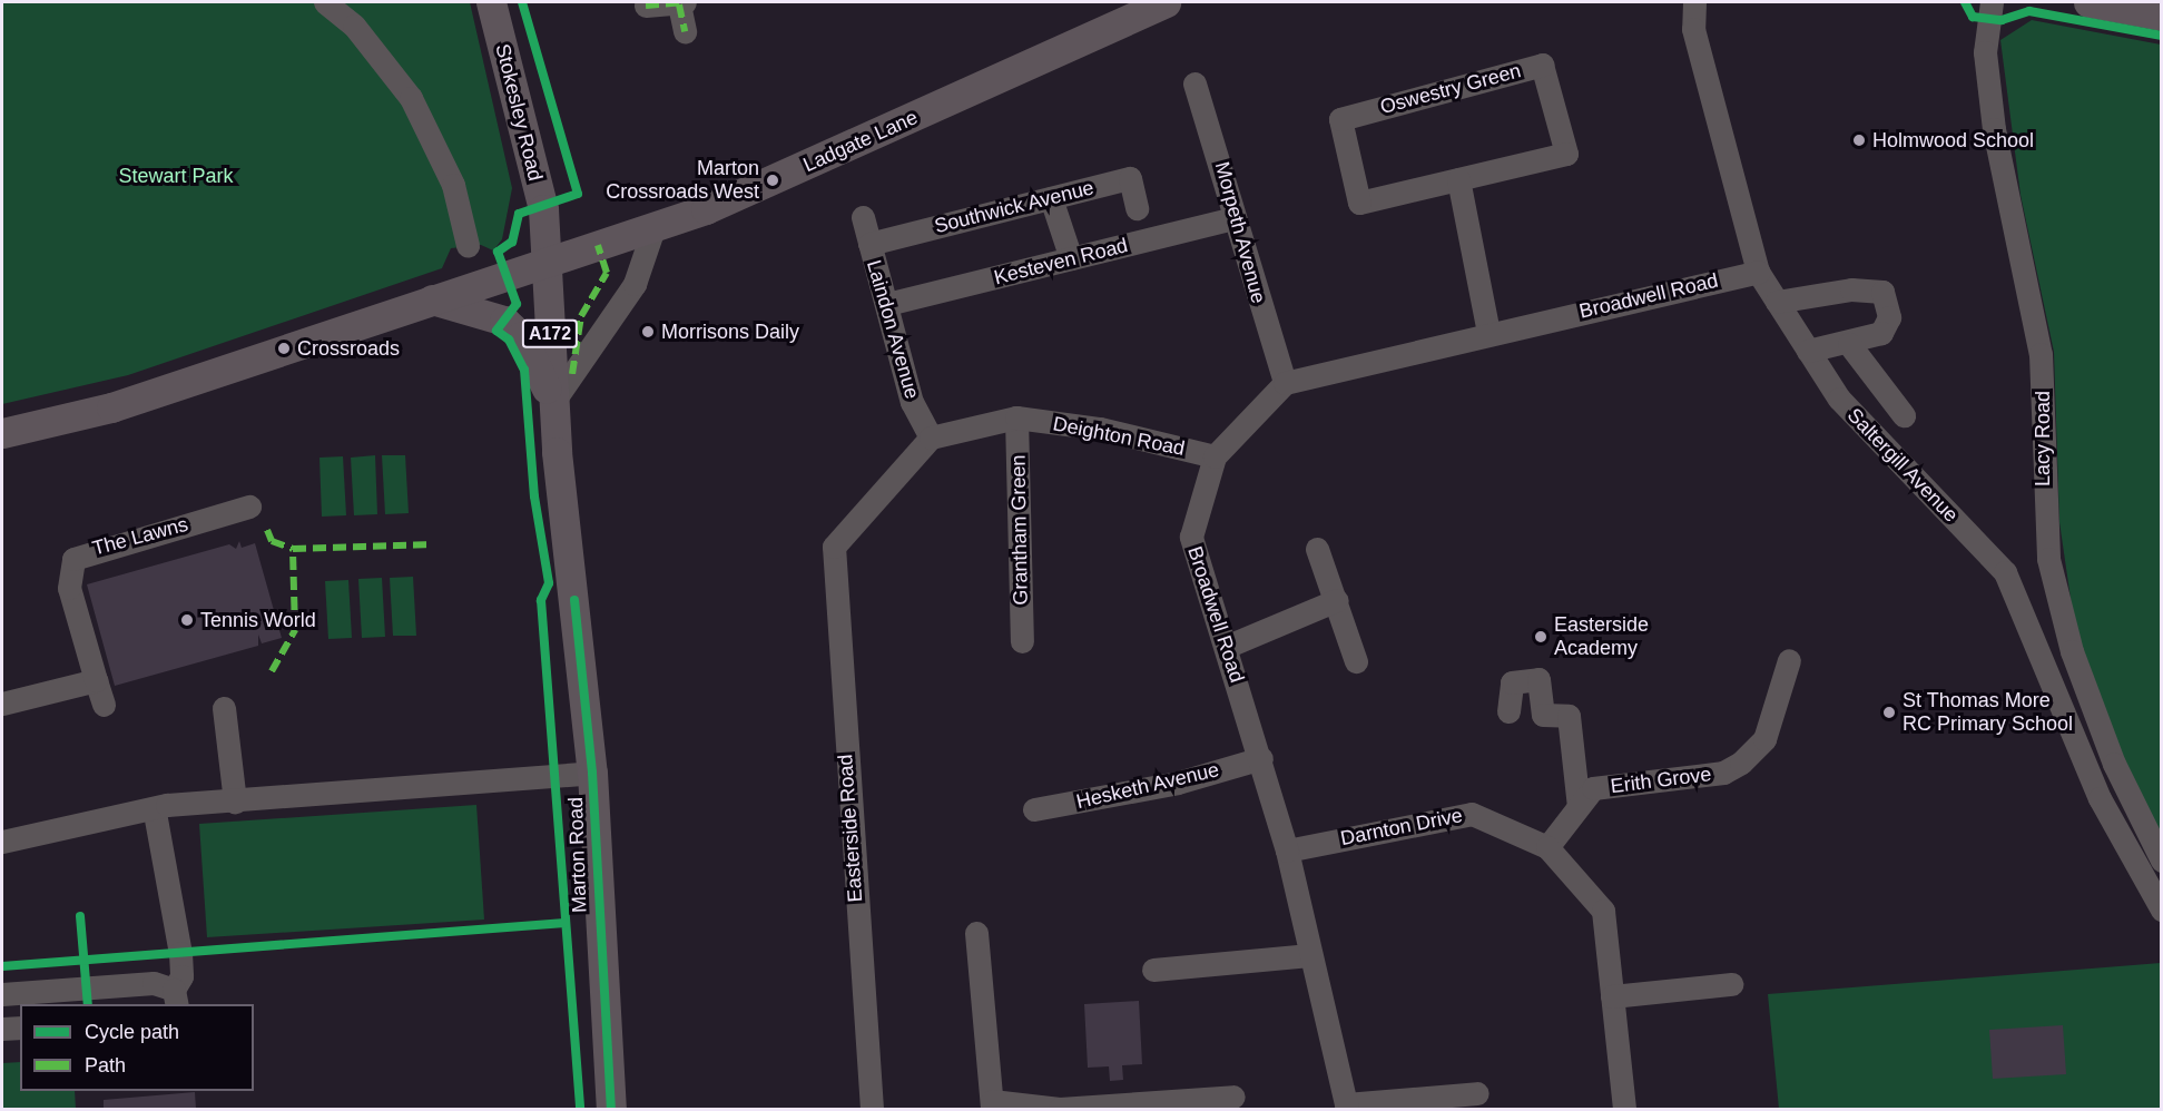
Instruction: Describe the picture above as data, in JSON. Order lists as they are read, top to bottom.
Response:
{
  "streets": {
    "main road": [
      "Stokesley Road",
      "Ladgate Lane",
      "A172",
      "Marton Road"
    ],
    "street": [
      "Oswestry Green",
      "Southwick Avenue",
      "Morpeth Avenue",
      "Kesteven Road",
      "Broadwell Road",
      "Laindon Avenue",
      "Deighton Road",
      "Lacy Road",
      "Saltergill Avenue",
      "Grantham Green",
      "The Lawns",
      "Erith Grove",
      "Hesketh Avenue",
      "Darnton Drive",
      "Easterside Road"
    ]
  },
  "crossings": [
    ["Stokesley Road", "Ladgate Lane"],
    ["Stokesley Road", "Marton Road"],
    ["Ladgate Lane", "A172"],
    ["Ladgate Lane", "Marton Road"],
    ["Southwick Avenue", "Laindon Avenue"],
    ["Morpeth Avenue", "Kesteven Road"],
    ["Morpeth Avenue", "Broadwell Road"],
    ["Kesteven Road", "Laindon Avenue"],
    ["Broadwell Road", "Deighton Road"],
    ["Broadwell Road", "Saltergill Avenue"],
    ["Broadwell Road", "Hesketh Avenue"],
    ["Broadwell Road", "Darnton Drive"],
    ["Laindon Avenue", "Deighton Road"],
    ["Laindon Avenue", "Easterside Road"],
    ["A172", "Marton Road"],
    ["Deighton Road", "Grantham Green"],
    ["Deighton Road", "Easterside Road"],
    ["Erith Grove", "Darnton Drive"]
  ],
  "parks": ["Stewart Park"],
  "places": [
    "Holmwood School",
    "Marton Crossroads West",
    "Morrisons Daily",
    "Crossroads",
    "Tennis World",
    "Easterside Academy",
    "St Thomas More RC Primary School"
  ],
  "legend": ["Cycle path", "Path"]
}
